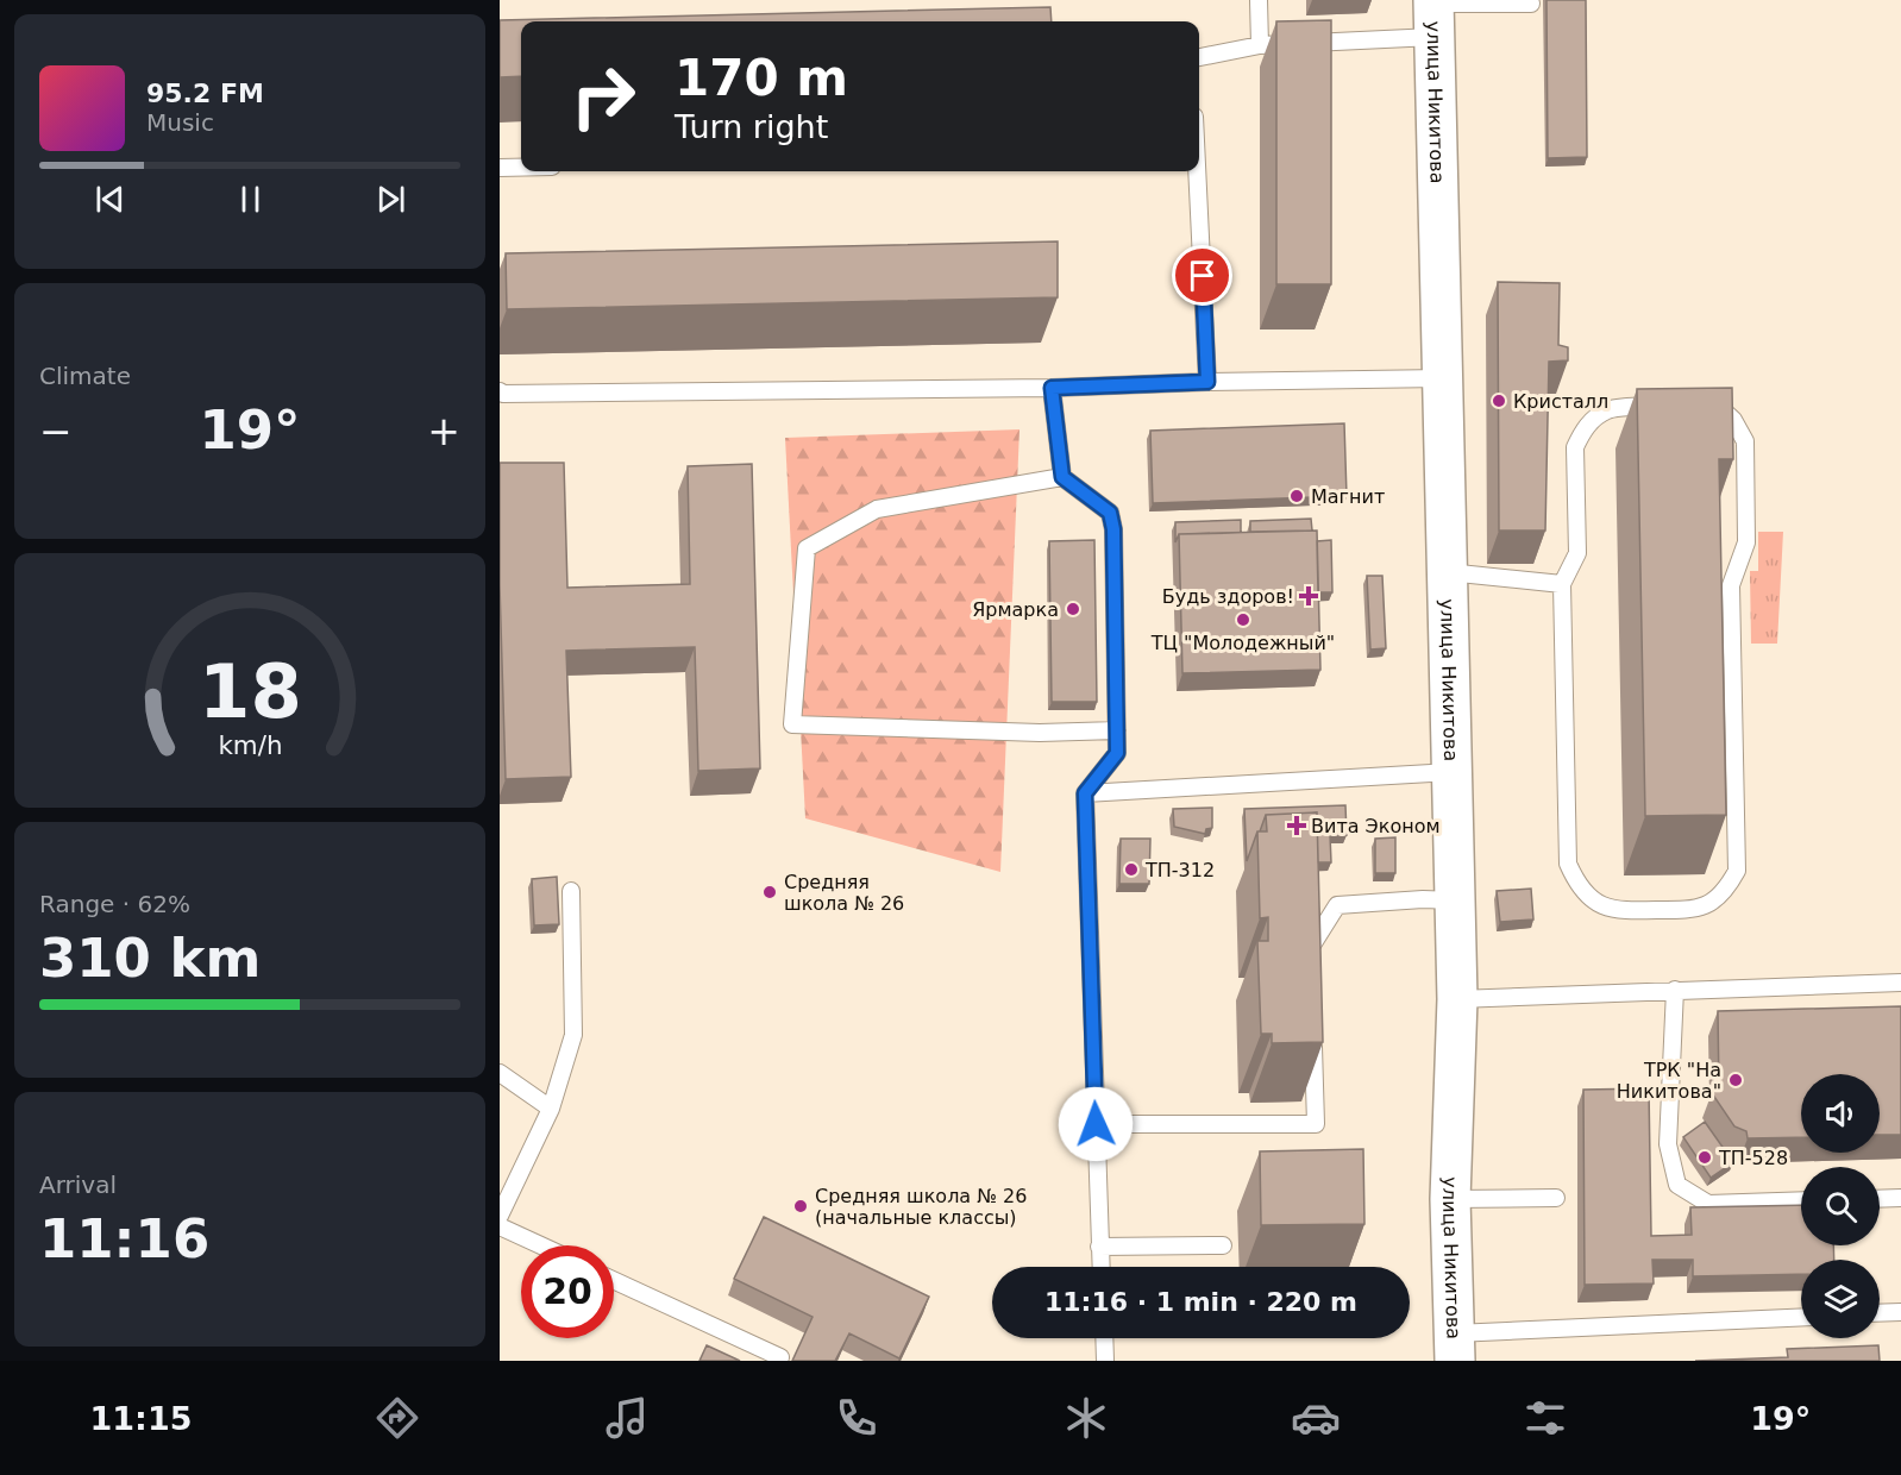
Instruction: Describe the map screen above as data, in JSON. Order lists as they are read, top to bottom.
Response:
{
  "streets": {
    "street": ["улица Никитова"]
  },
  "places": {
    "other": [
      "Кристалл",
      "Магнит",
      "Ярмарка",
      "ТЦ \"Молодежный\"",
      "ТП-312",
      "Средняя школа № 26",
      "ТРК \"На Никитова\"",
      "ТП-528",
      "Средняя школа № 26 (начальные классы)"
    ],
    "health": ["Будь здоров!", "Вита Эконом"]
  },
  "page": {
    "turn": ["170 m", "Turn right"],
    "song": ["95.2 FM", "Music"],
    "tile": [
      "Climate",
      ["Range · 62%", "310 km"],
      ["Arrival", "11:16"]
    ],
    "heat": ["−", "19°", "+"],
    "limit": "20",
    "trip": "11:16 · 1 min · 220 m",
    "tabs": ["11:15", "19°"],
    "gauge": ["18", "km/h"]
  }
}
